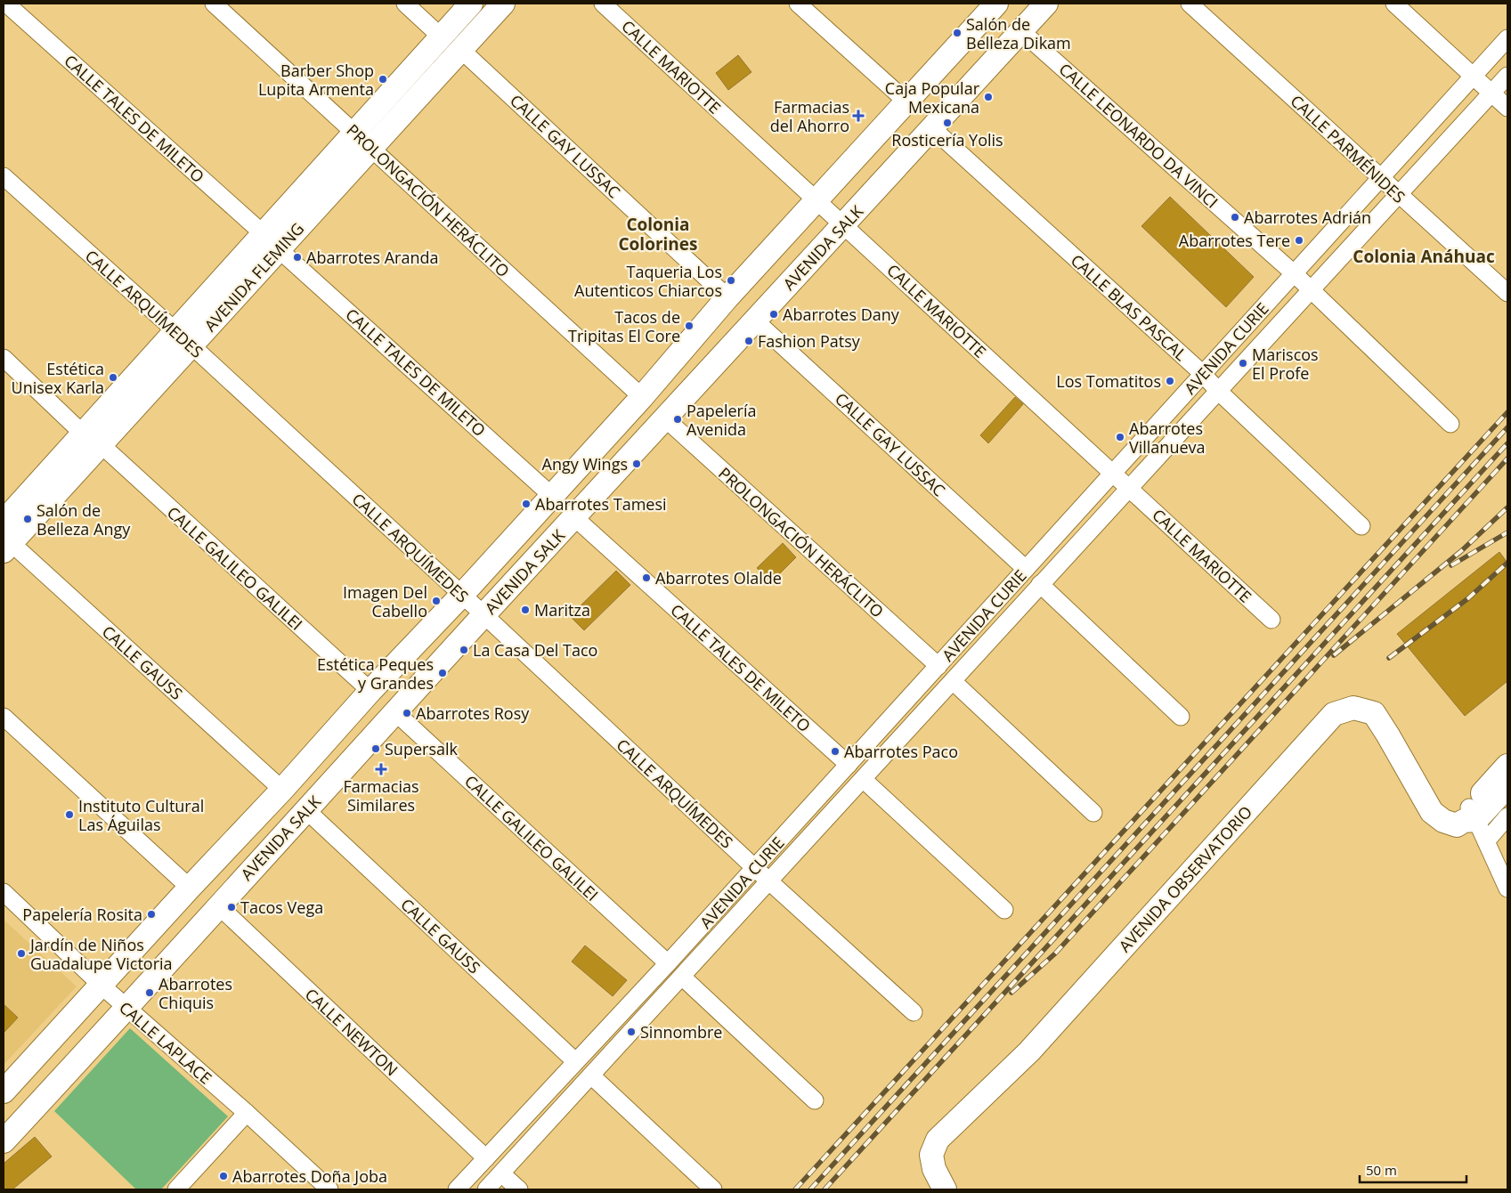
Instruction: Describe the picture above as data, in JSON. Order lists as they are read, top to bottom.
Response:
{
  "streets": {
    "main road": ["AVENIDA SALK", "AVENIDA FLEMING", "AVENIDA OBSERVATORIO"],
    "street": [
      "CALLE MARIOTTE",
      "CALLE TALES DE MILETO",
      "CALLE LEONARDO DA VINCI",
      "CALLE GAY LUSSAC",
      "CALLE PARMÉNIDES",
      "PROLONGACIÓN HERÁCLITO",
      "CALLE ARQUÍMEDES",
      "CALLE BLAS PASCAL",
      "AVENIDA CURIE",
      "CALLE GALILEO GALILEI",
      "CALLE GAUSS",
      "CALLE NEWTON",
      "CALLE LAPLACE"
    ]
  },
  "crossings": [
    ["CALLE MARIOTTE", "AVENIDA SALK"],
    ["CALLE MARIOTTE", "AVENIDA CURIE"],
    ["CALLE TALES DE MILETO", "AVENIDA SALK"],
    ["CALLE TALES DE MILETO", "AVENIDA FLEMING"],
    ["CALLE TALES DE MILETO", "AVENIDA CURIE"],
    ["CALLE LEONARDO DA VINCI", "AVENIDA SALK"],
    ["CALLE LEONARDO DA VINCI", "AVENIDA CURIE"],
    ["CALLE GAY LUSSAC", "AVENIDA SALK"],
    ["CALLE GAY LUSSAC", "AVENIDA FLEMING"],
    ["CALLE GAY LUSSAC", "AVENIDA CURIE"],
    ["CALLE PARMÉNIDES", "AVENIDA CURIE"],
    ["PROLONGACIÓN HERÁCLITO", "AVENIDA SALK"],
    ["PROLONGACIÓN HERÁCLITO", "AVENIDA FLEMING"],
    ["PROLONGACIÓN HERÁCLITO", "AVENIDA CURIE"],
    ["AVENIDA SALK", "CALLE ARQUÍMEDES"],
    ["AVENIDA SALK", "CALLE BLAS PASCAL"],
    ["AVENIDA SALK", "CALLE GALILEO GALILEI"],
    ["AVENIDA SALK", "CALLE GAUSS"],
    ["AVENIDA SALK", "CALLE NEWTON"],
    ["AVENIDA SALK", "CALLE LAPLACE"],
    ["AVENIDA FLEMING", "CALLE ARQUÍMEDES"],
    ["AVENIDA FLEMING", "CALLE GALILEO GALILEI"],
    ["AVENIDA FLEMING", "CALLE GAUSS"],
    ["CALLE ARQUÍMEDES", "AVENIDA CURIE"],
    ["CALLE BLAS PASCAL", "AVENIDA CURIE"],
    ["AVENIDA CURIE", "CALLE GALILEO GALILEI"],
    ["AVENIDA CURIE", "CALLE GAUSS"],
    ["AVENIDA CURIE", "CALLE NEWTON"]
  ],
  "districts": ["Colonia Colorines", "Colonia Anáhuac"],
  "places": {
    "other": [
      "Salón de Belleza Dikam",
      "Barber Shop Lupita Armenta",
      "Caja Popular Mexicana",
      "Rosticería Yolis",
      "Abarrotes Adrián",
      "Abarrotes Tere",
      "Abarrotes Aranda",
      "Taqueria Los Autenticos Chiarcos",
      "Abarrotes Dany",
      "Tacos de Tripitas El Core",
      "Fashion Patsy",
      "Mariscos El Profe",
      "Estética Unisex Karla",
      "Los Tomatitos",
      "Papelería Avenida",
      "Abarrotes Villanueva",
      "Angy Wings",
      "Abarrotes Tamesi",
      "Salón de Belleza Angy",
      "Abarrotes Olalde",
      "Imagen Del Cabello",
      "Maritza",
      "La Casa Del Taco",
      "Estética Peques y Grandes",
      "Abarrotes Rosy",
      "Supersalk",
      "Abarrotes Paco",
      "Instituto Cultural Las Águilas",
      "Tacos Vega",
      "Papelería Rosita",
      "Jardín de Niños Guadalupe Victoria",
      "Abarrotes Chiquis",
      "Sinnombre",
      "Abarrotes Doña Joba"
    ],
    "health": ["Farmacias del Ahorro", "Farmacias Similares"]
  },
  "scale_bar": "50 m"
}
